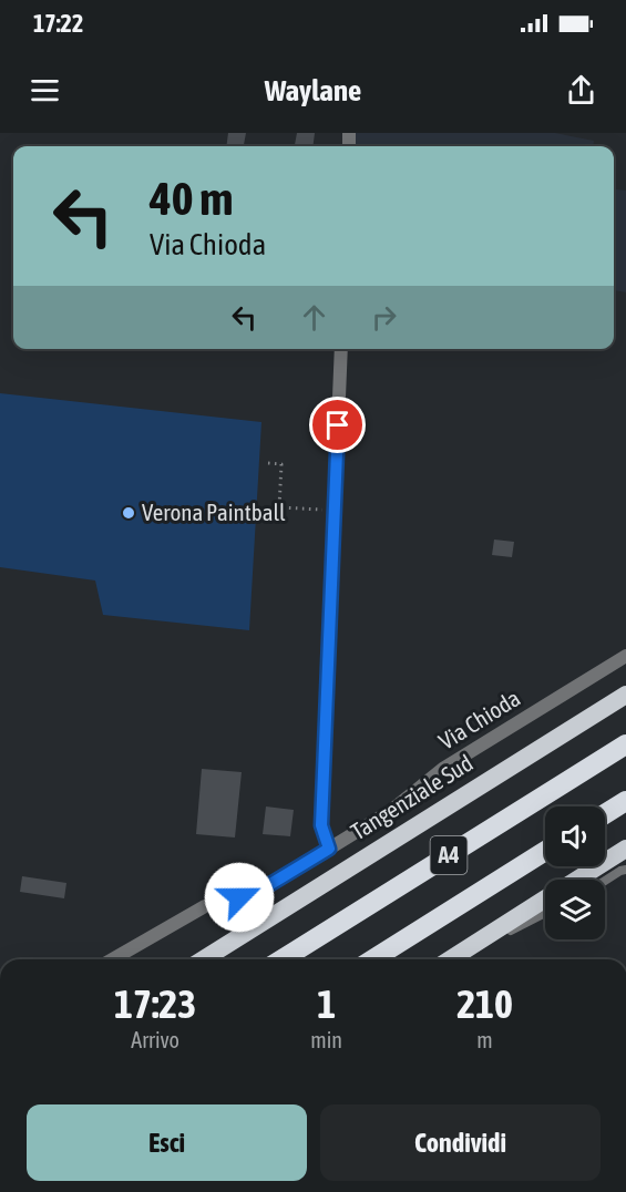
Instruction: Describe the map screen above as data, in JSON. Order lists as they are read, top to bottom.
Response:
{
  "streets": {
    "highway": ["Tangenziale Sud", "A4"],
    "street": ["Via Chioda"]
  },
  "places": ["Verona Paintball"],
  "page": {
    "status": "17:22",
    "header": "Waylane",
    "turn": ["40 m", "Via Chioda"],
    "eta": [
      "17:23",
      "Arrivo",
      "1",
      "min",
      "210",
      "m"
    ],
    "buttons": ["Esci", "Condividi"]
  }
}
